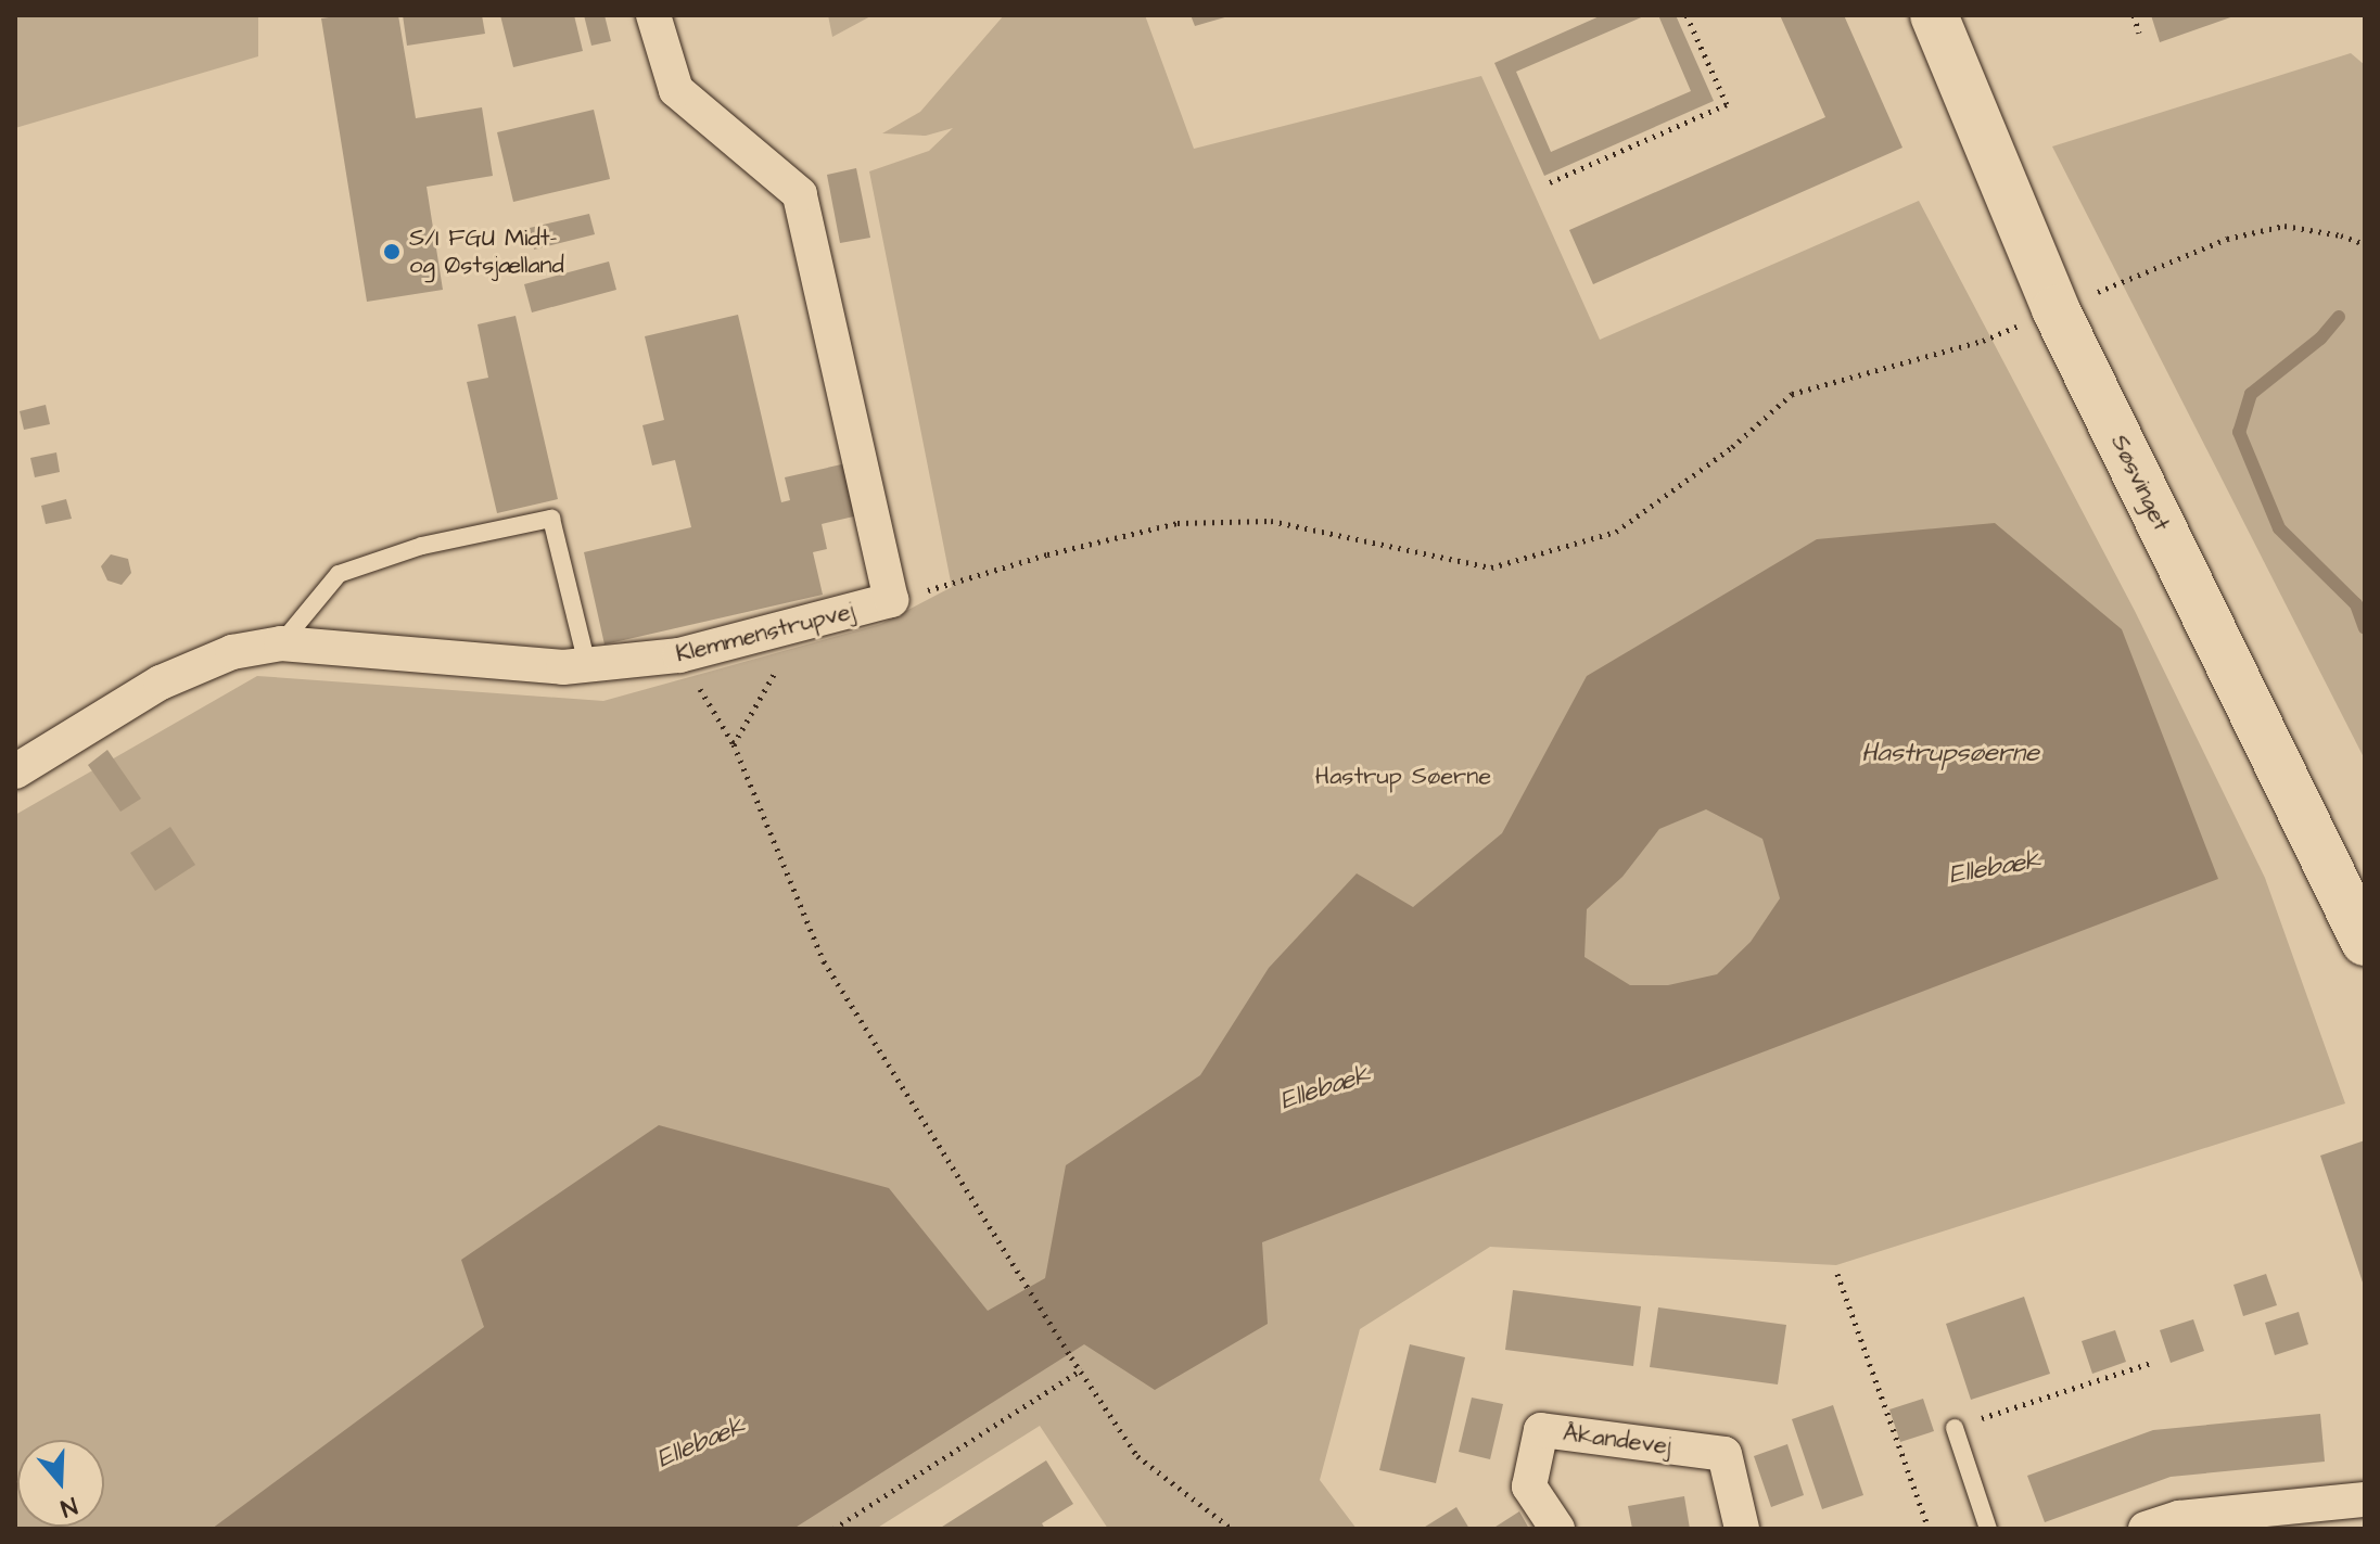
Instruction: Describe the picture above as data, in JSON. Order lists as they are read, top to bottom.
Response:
{
  "streets": {
    "street": ["Søsvinget", "Klemmenstrupvej", "Åkandevej"]
  },
  "water": ["Hastrupsøerne", "Ellebæk"],
  "parks": ["Hastrup Søerne"],
  "places": ["S/I FGU Midt- og Østsjælland"],
  "north": "bottom"
}
